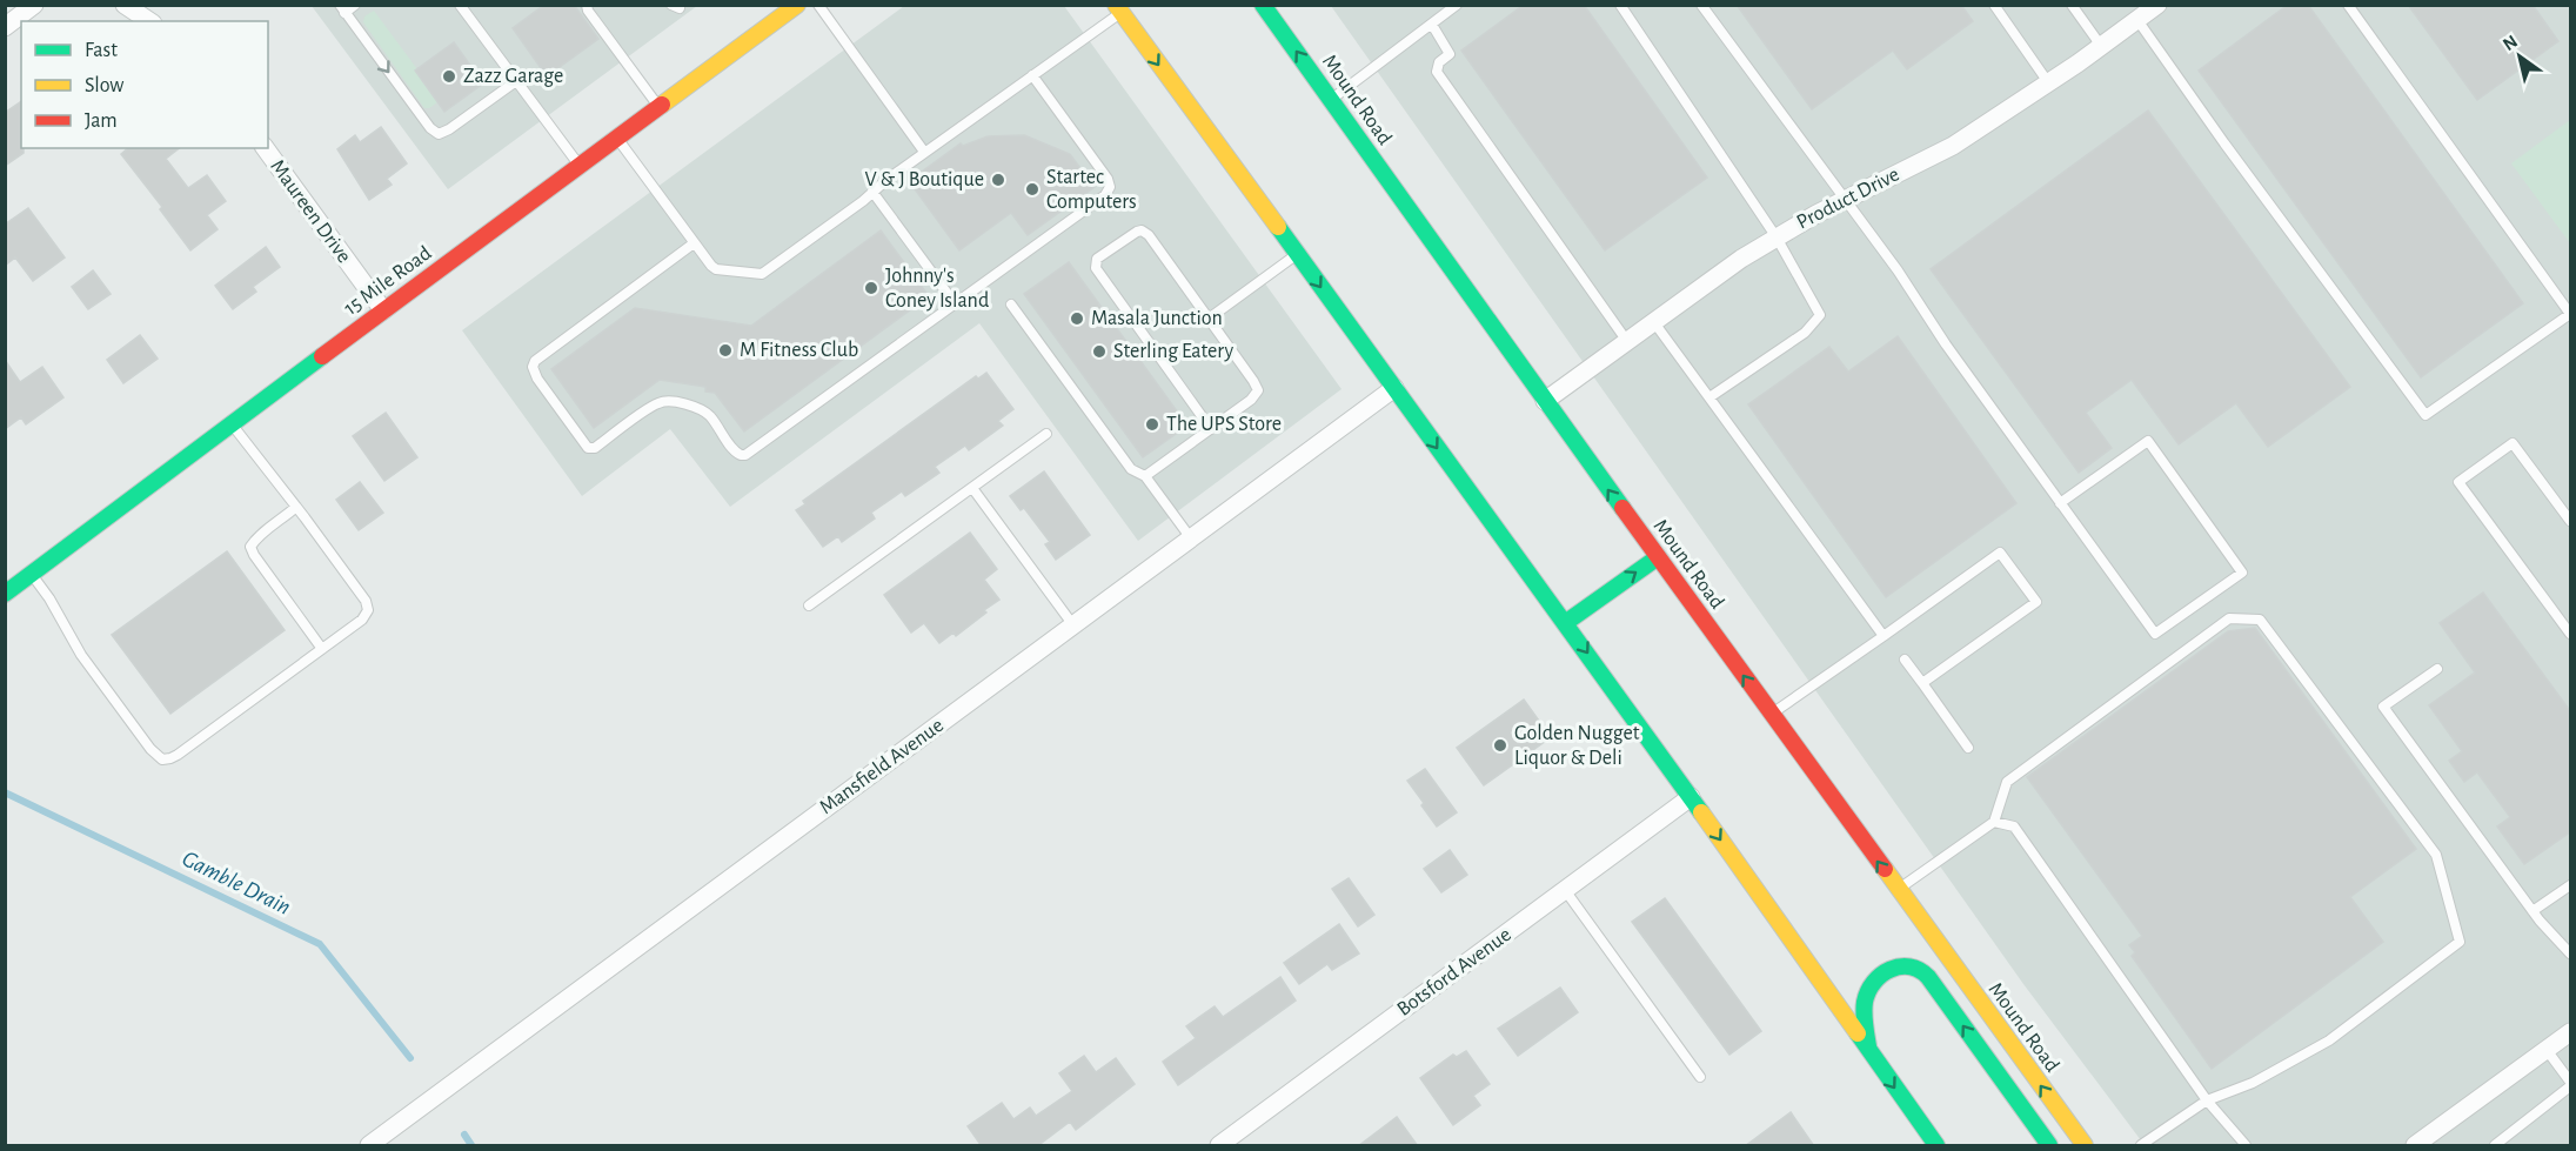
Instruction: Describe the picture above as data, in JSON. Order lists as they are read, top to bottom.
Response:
{
  "streets": {
    "main road": ["Mound Road", "15 Mile Road"],
    "street": [
      "Product Drive",
      "Maureen Drive",
      "Mansfield Avenue",
      "Botsford Avenue"
    ]
  },
  "crossings": [
    ["Mound Road", "Product Drive"],
    ["Maureen Drive", "15 Mile Road"]
  ],
  "water": ["Gamble Drain"],
  "places": [
    "Zazz Garage",
    "V & J Boutique",
    "Startec Computers",
    "Johnny's Coney Island",
    "Masala Junction",
    "M Fitness Club",
    "Sterling Eatery",
    "The UPS Store",
    "Golden Nugget Liquor & Deli"
  ],
  "legend": ["Fast", "Slow", "Jam"],
  "north": "top left"
}
